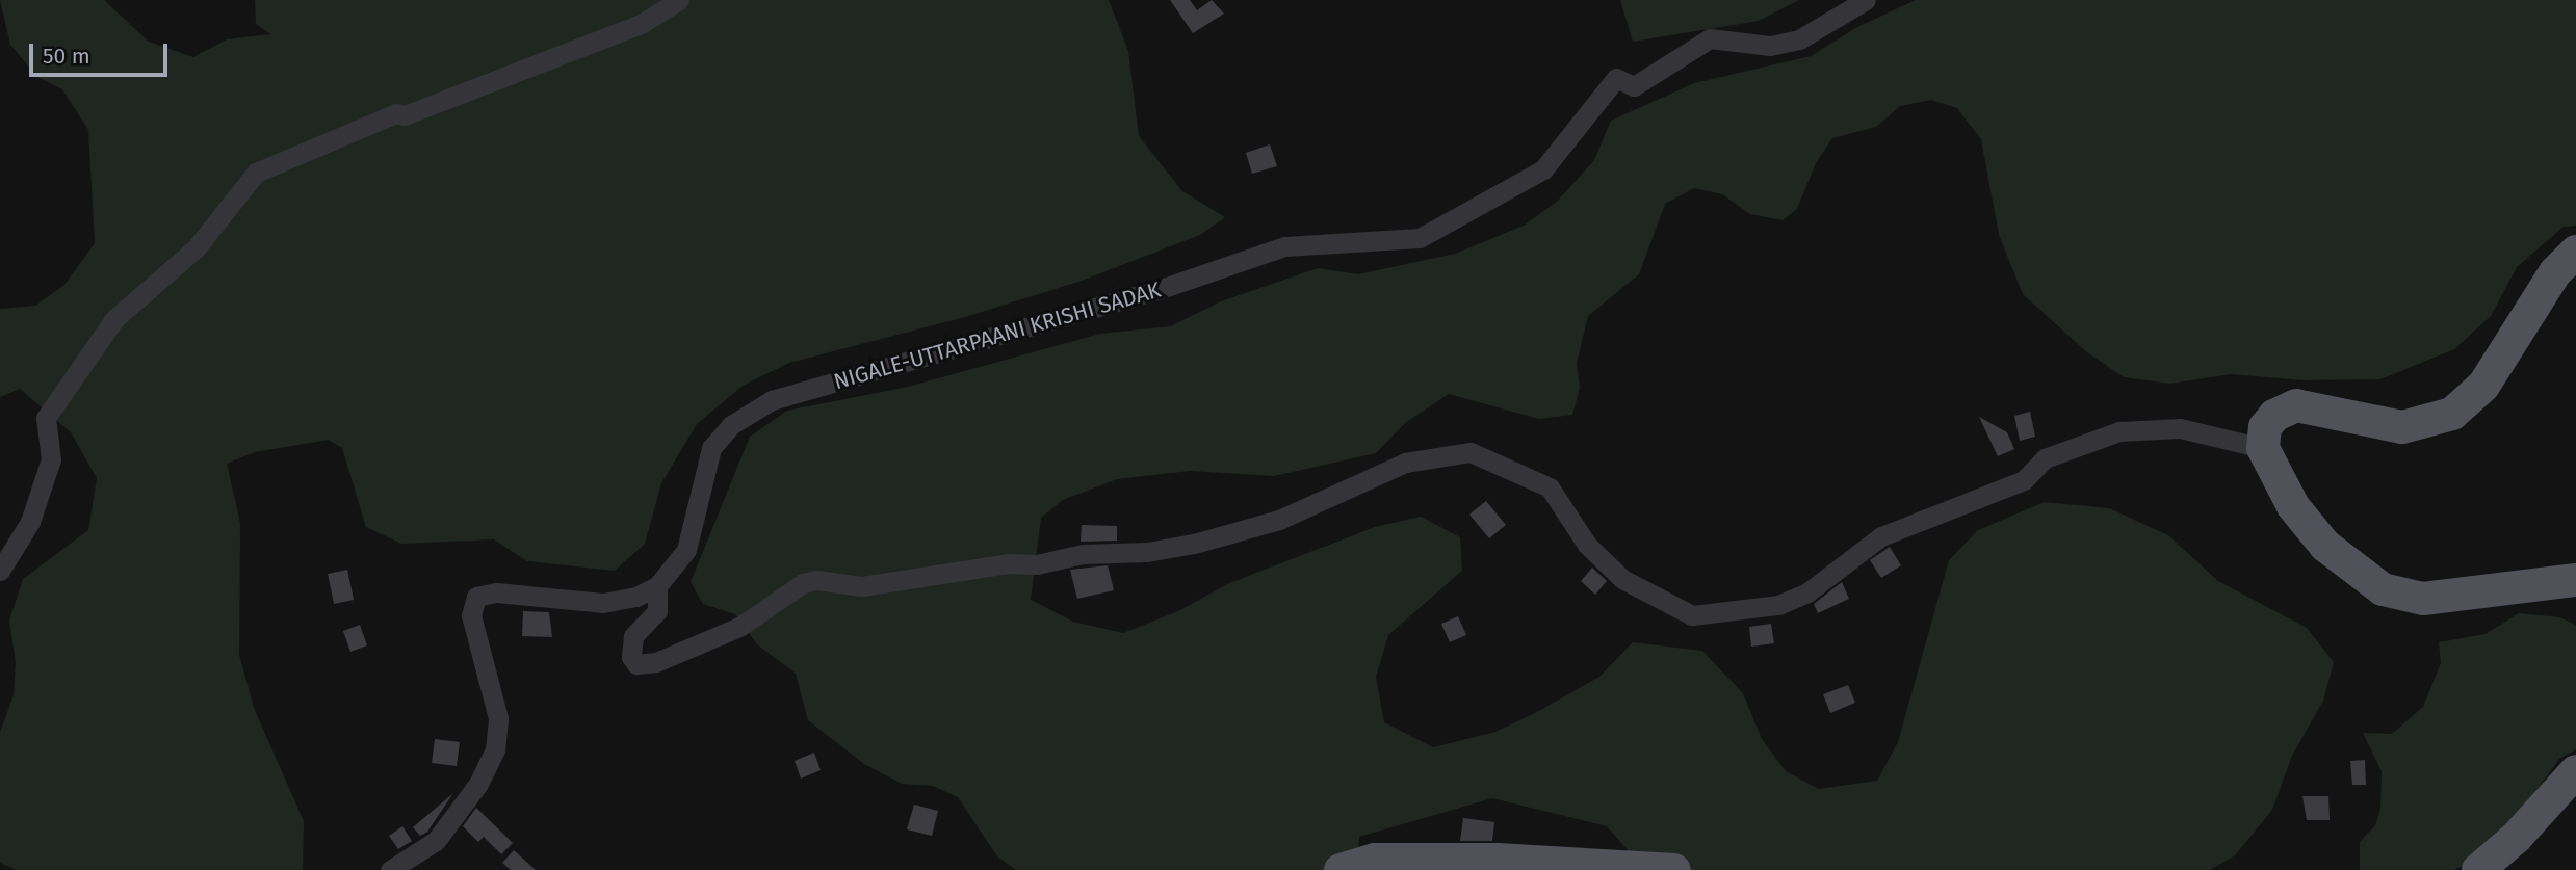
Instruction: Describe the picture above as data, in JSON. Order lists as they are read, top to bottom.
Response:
{
  "streets": {
    "street": ["NIGALE-UTTARPAANI KRISHI SADAK"]
  },
  "scale_bar": "50 m"
}
